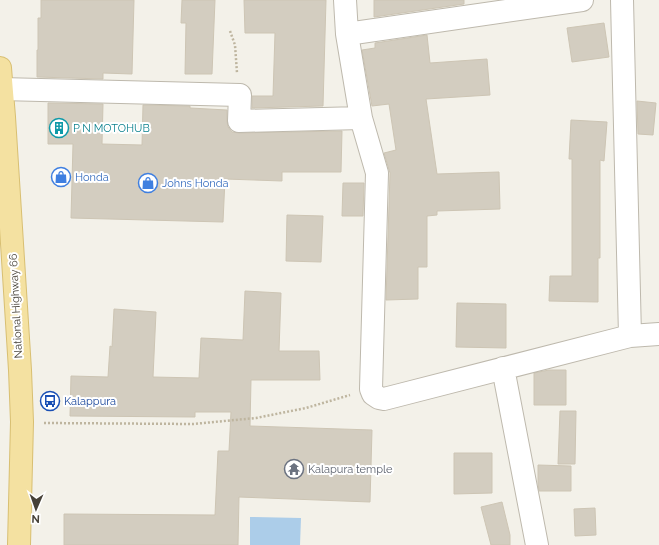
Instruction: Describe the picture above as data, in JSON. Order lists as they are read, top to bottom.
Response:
{
  "streets": {
    "main road": ["National Highway 66"]
  },
  "places": {
    "building": ["P N MOTOHUB"],
    "shop": ["Honda", "Johns Honda"],
    "bus stop": ["Kalappura"],
    "temple": ["Kalapura temple"]
  },
  "north": "bottom"
}
